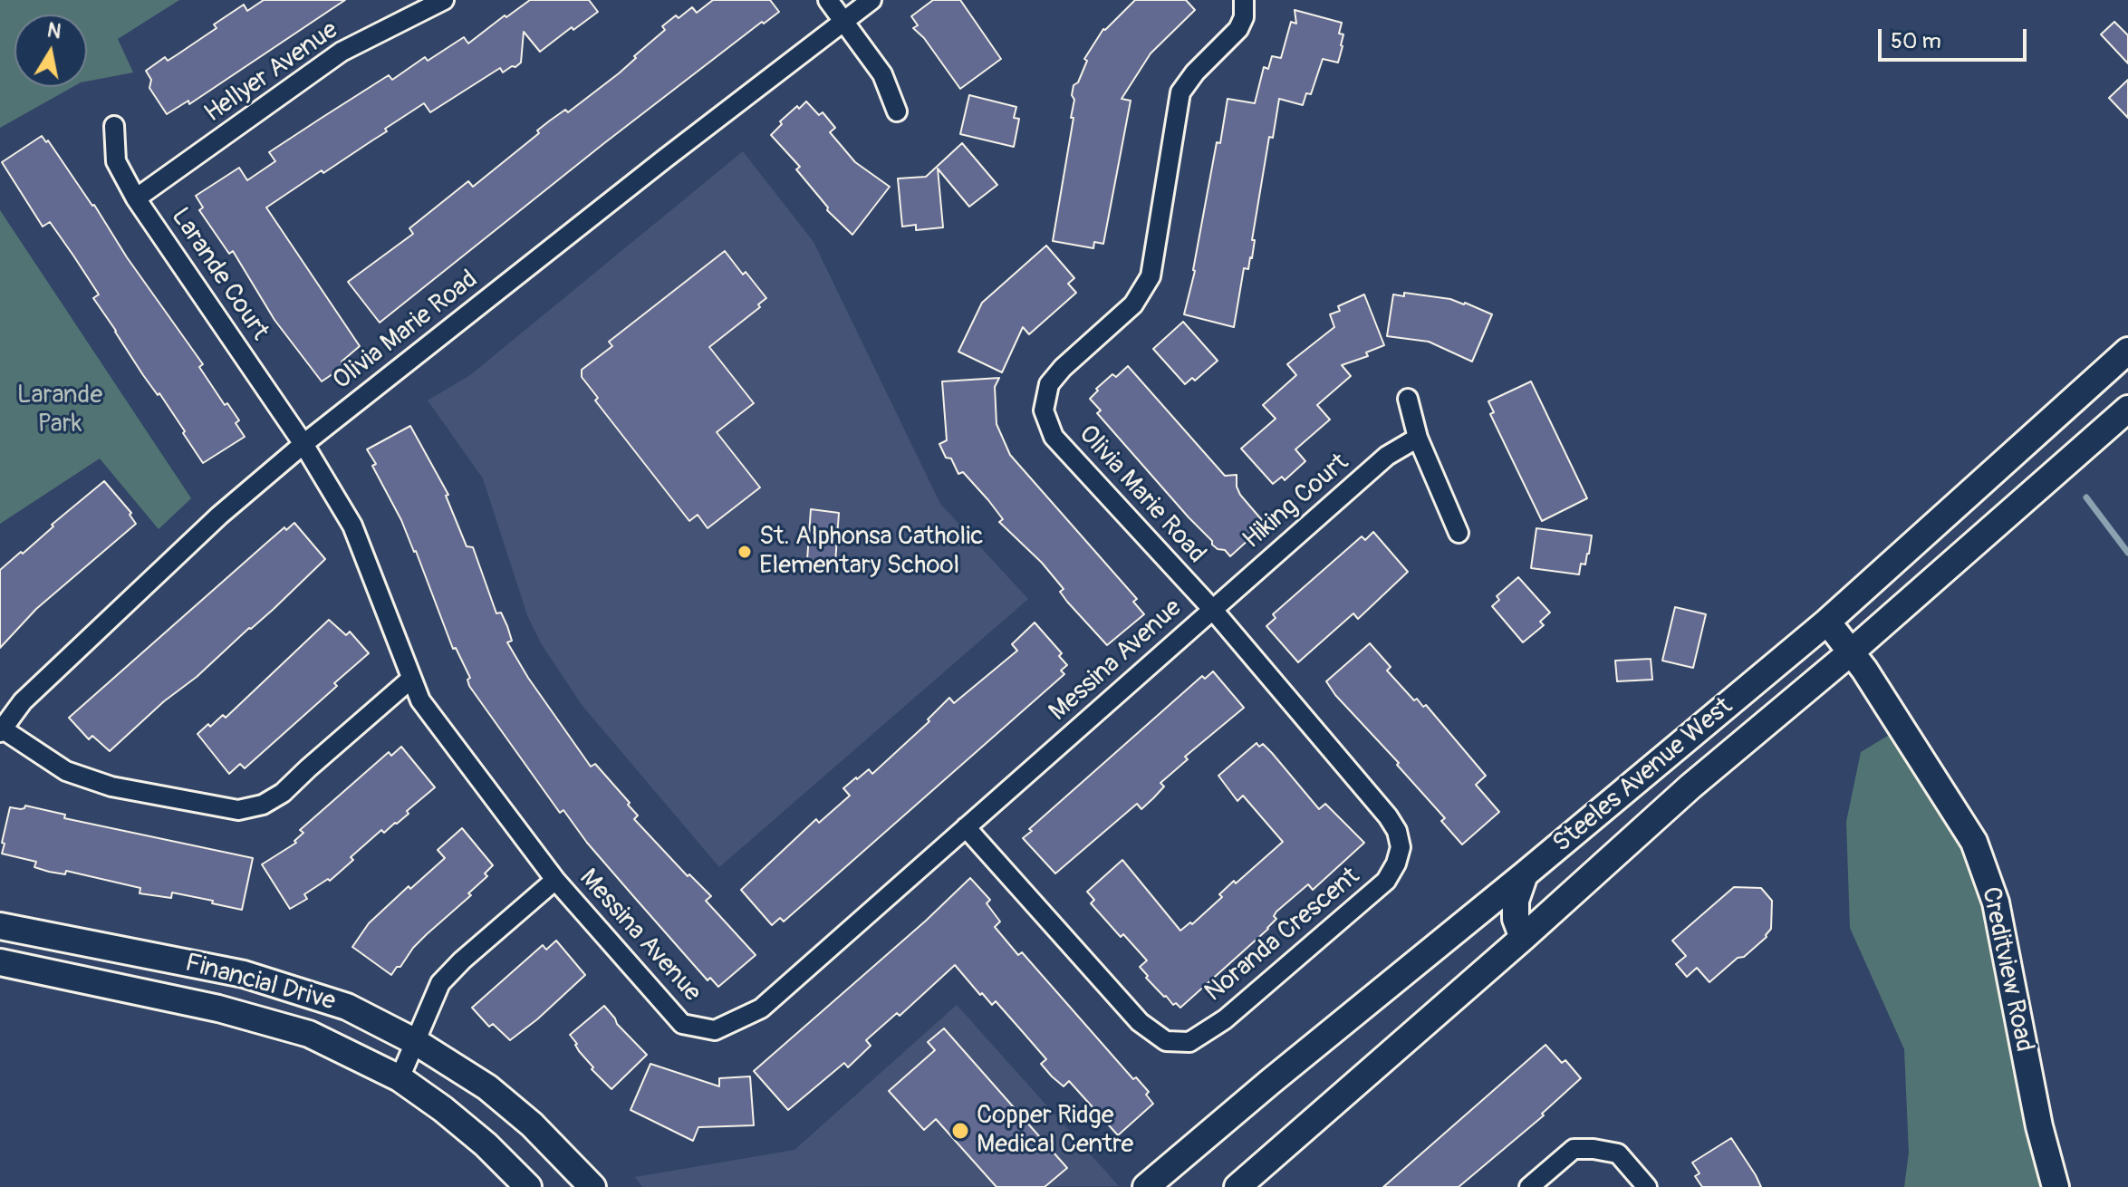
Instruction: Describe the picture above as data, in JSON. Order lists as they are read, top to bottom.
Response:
{
  "streets": {
    "main road": ["Steeles Avenue West", "Creditview Road", "Financial Drive"],
    "street": [
      "Hellyer Avenue",
      "Larande Court",
      "Olivia Marie Road",
      "Hiking Court",
      "Messina Avenue",
      "Noranda Crescent"
    ]
  },
  "crossings": [
    ["Hellyer Avenue", "Larande Court"],
    ["Larande Court", "Olivia Marie Road"],
    ["Larande Court", "Messina Avenue"],
    ["Olivia Marie Road", "Hiking Court"],
    ["Olivia Marie Road", "Messina Avenue"],
    ["Olivia Marie Road", "Noranda Crescent"],
    ["Hiking Court", "Messina Avenue"],
    ["Hiking Court", "Noranda Crescent"],
    ["Messina Avenue", "Noranda Crescent"],
    ["Steeles Avenue West", "Creditview Road"]
  ],
  "parks": ["Larande Park"],
  "places": ["St. Alphonsa Catholic Elementary School", "Copper Ridge Medical Centre"],
  "scale_bar": "50 m",
  "north": "top"
}
